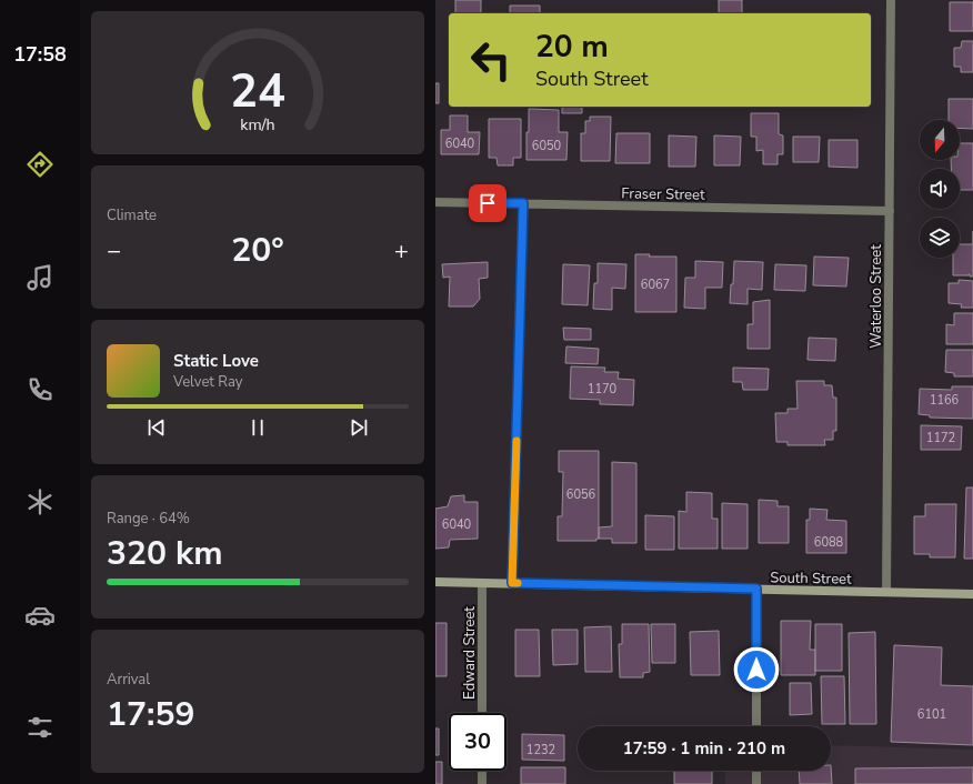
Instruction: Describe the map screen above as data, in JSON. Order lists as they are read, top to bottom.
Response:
{
  "streets": {
    "main road": ["South Street"],
    "street": ["Fraser Street", "Waterloo Street", "Edward Street"]
  },
  "crossings": [
    ["Fraser Street", "Waterloo Street"],
    ["Waterloo Street", "South Street"],
    ["South Street", "Edward Street"]
  ],
  "house_numbers": [
    "6040",
    "6050",
    "6067",
    "1170",
    "1166",
    "1172",
    "6056",
    "6040",
    "6088",
    "6101",
    "1232"
  ],
  "north": "bottom",
  "page": {
    "tabs": "17:58",
    "turn": ["20 m", "South Street"],
    "tile": [
      "Climate",
      ["Range · 64%", "320 km"],
      ["Arrival", "17:59"]
    ],
    "heat": ["−", "20°", "+"],
    "song": ["Static Love", "Velvet Ray"],
    "limit": "30",
    "trip": "17:59 · 1 min · 210 m",
    "gauge": ["24", "km/h"]
  }
}
